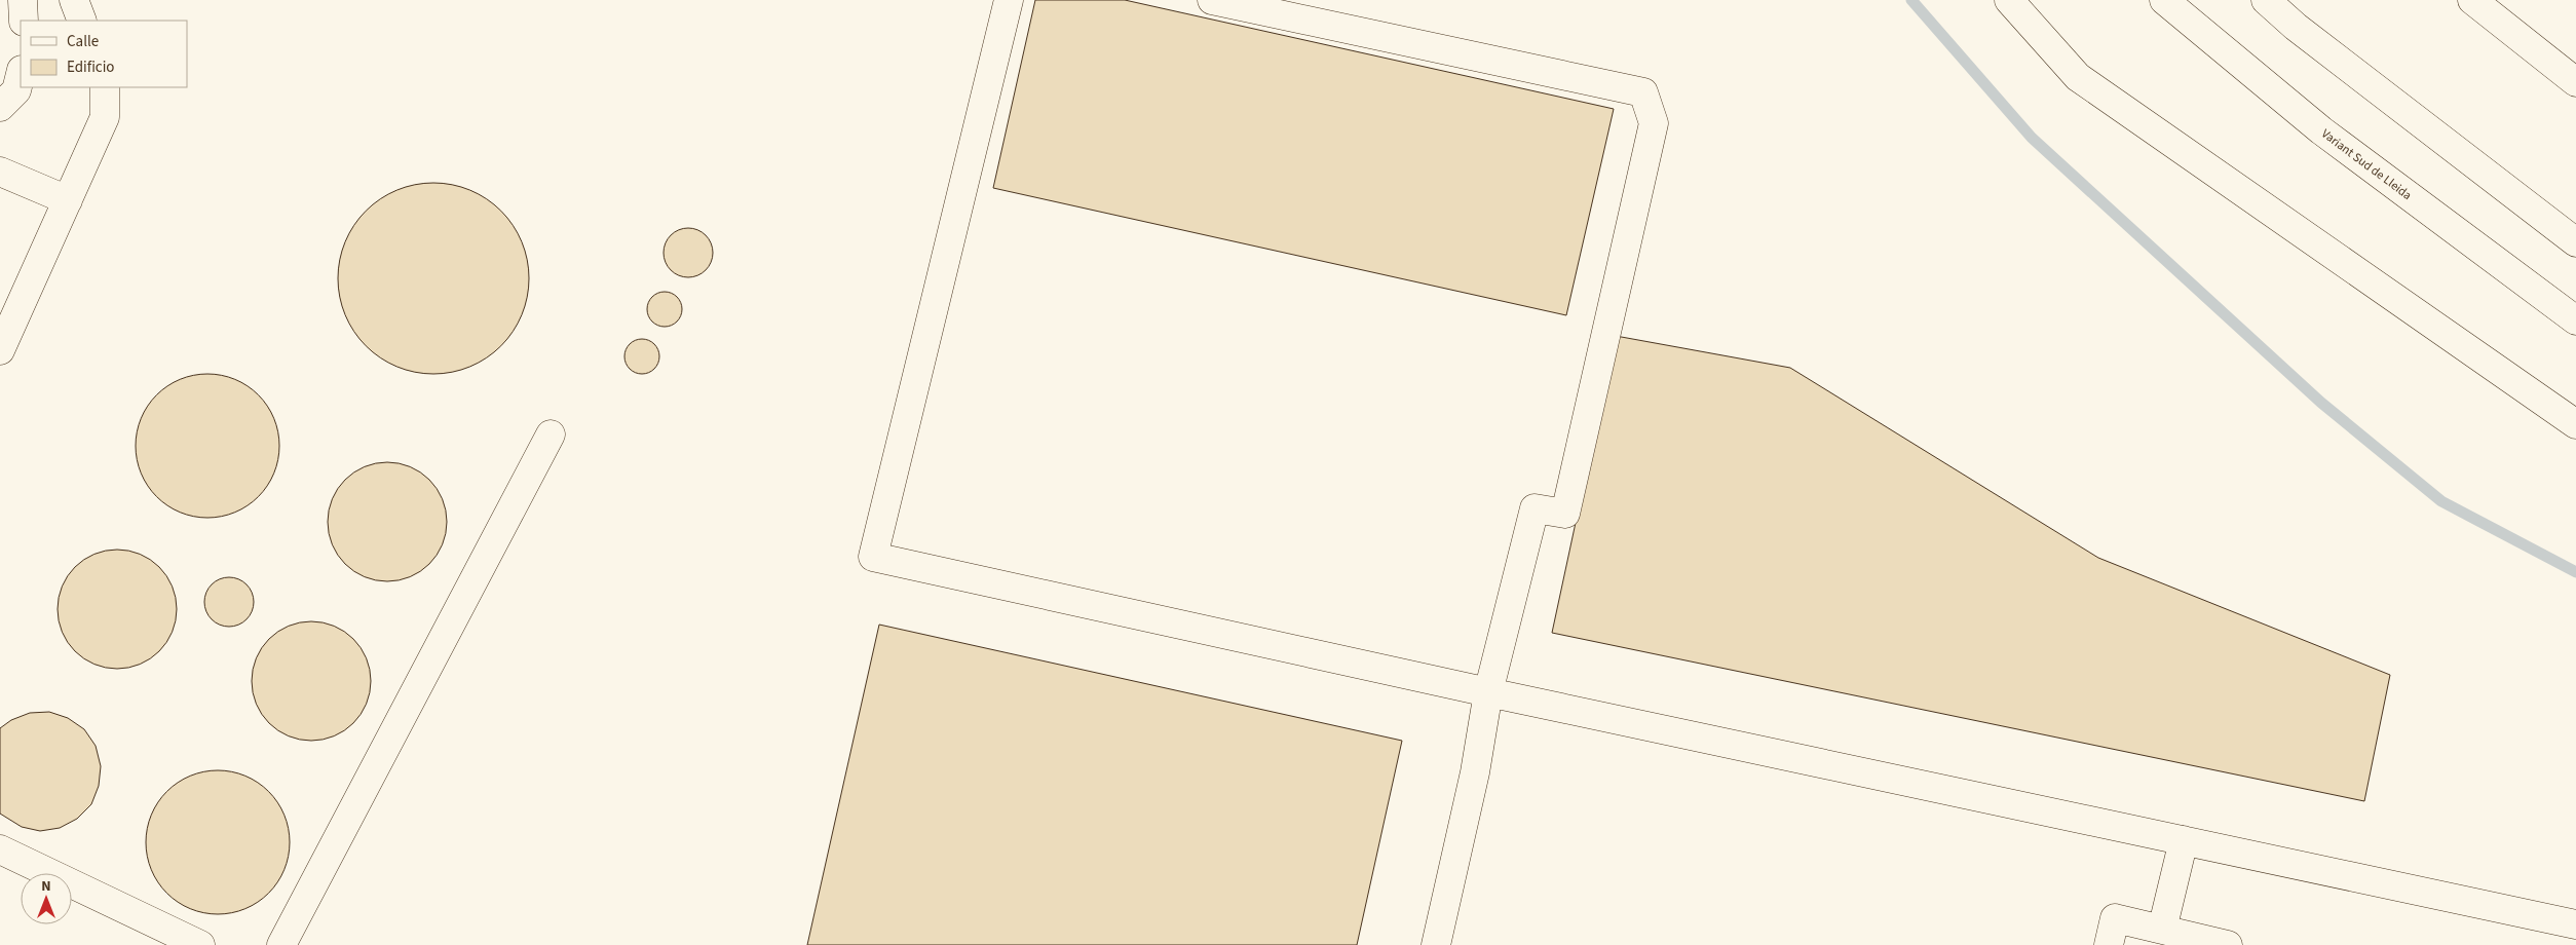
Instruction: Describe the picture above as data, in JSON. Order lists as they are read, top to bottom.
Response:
{
  "streets": {
    "main road": ["Variant Sud de Lleida"]
  },
  "legend": ["Calle", "Edificio"],
  "north": "top"
}
